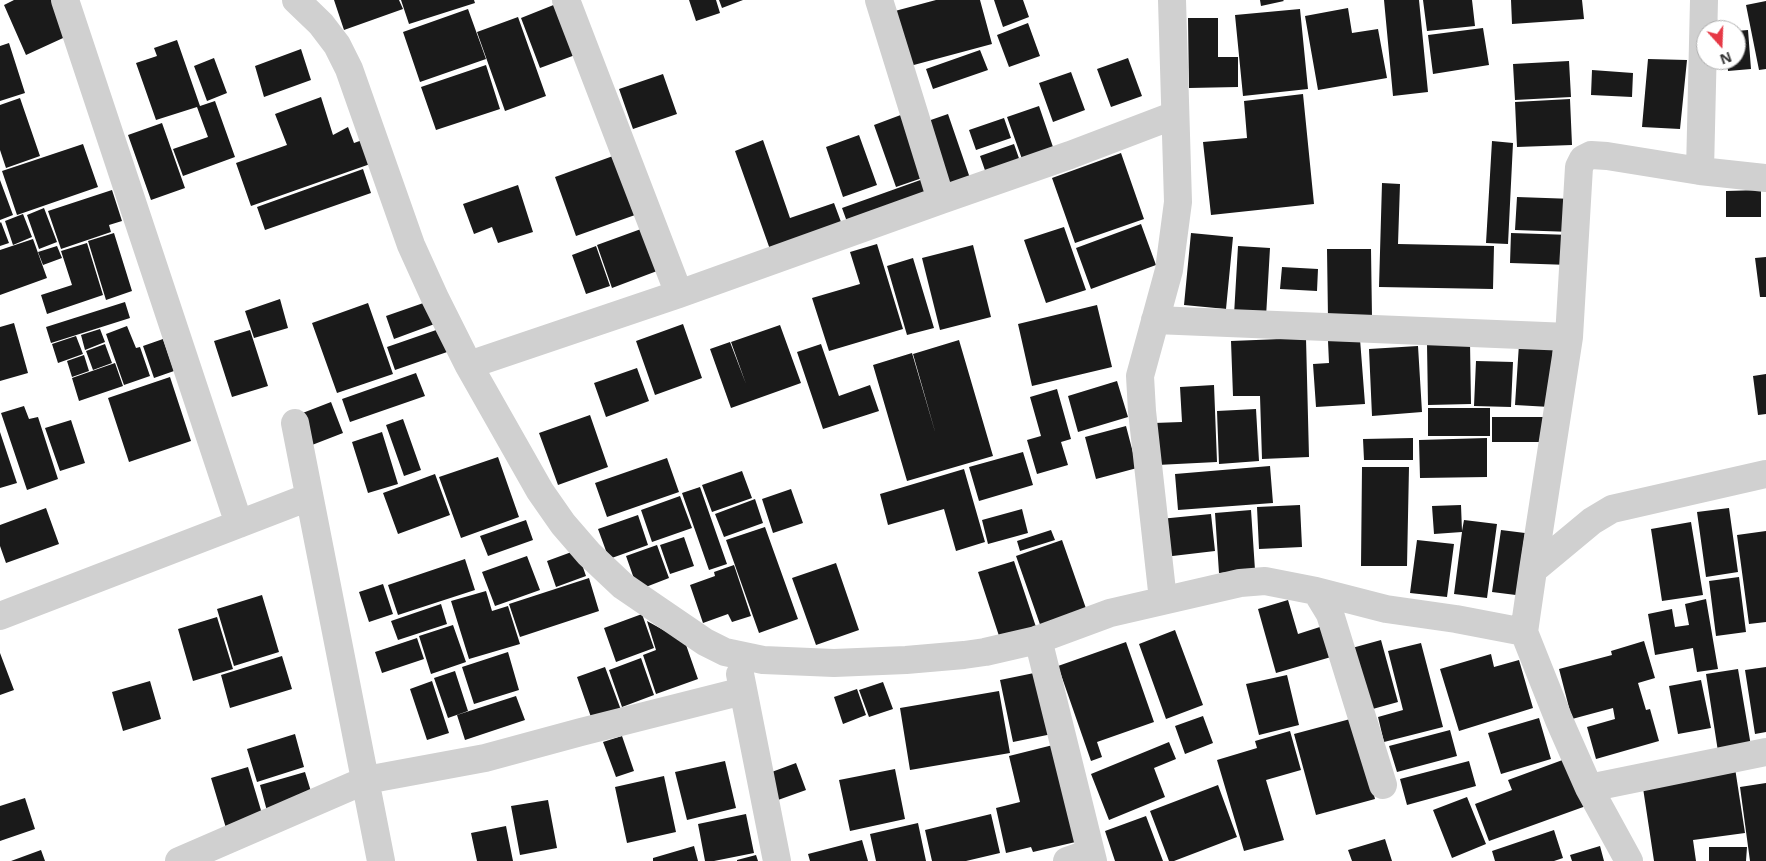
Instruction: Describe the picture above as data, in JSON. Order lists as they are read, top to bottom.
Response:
{
  "north": "bottom"
}
